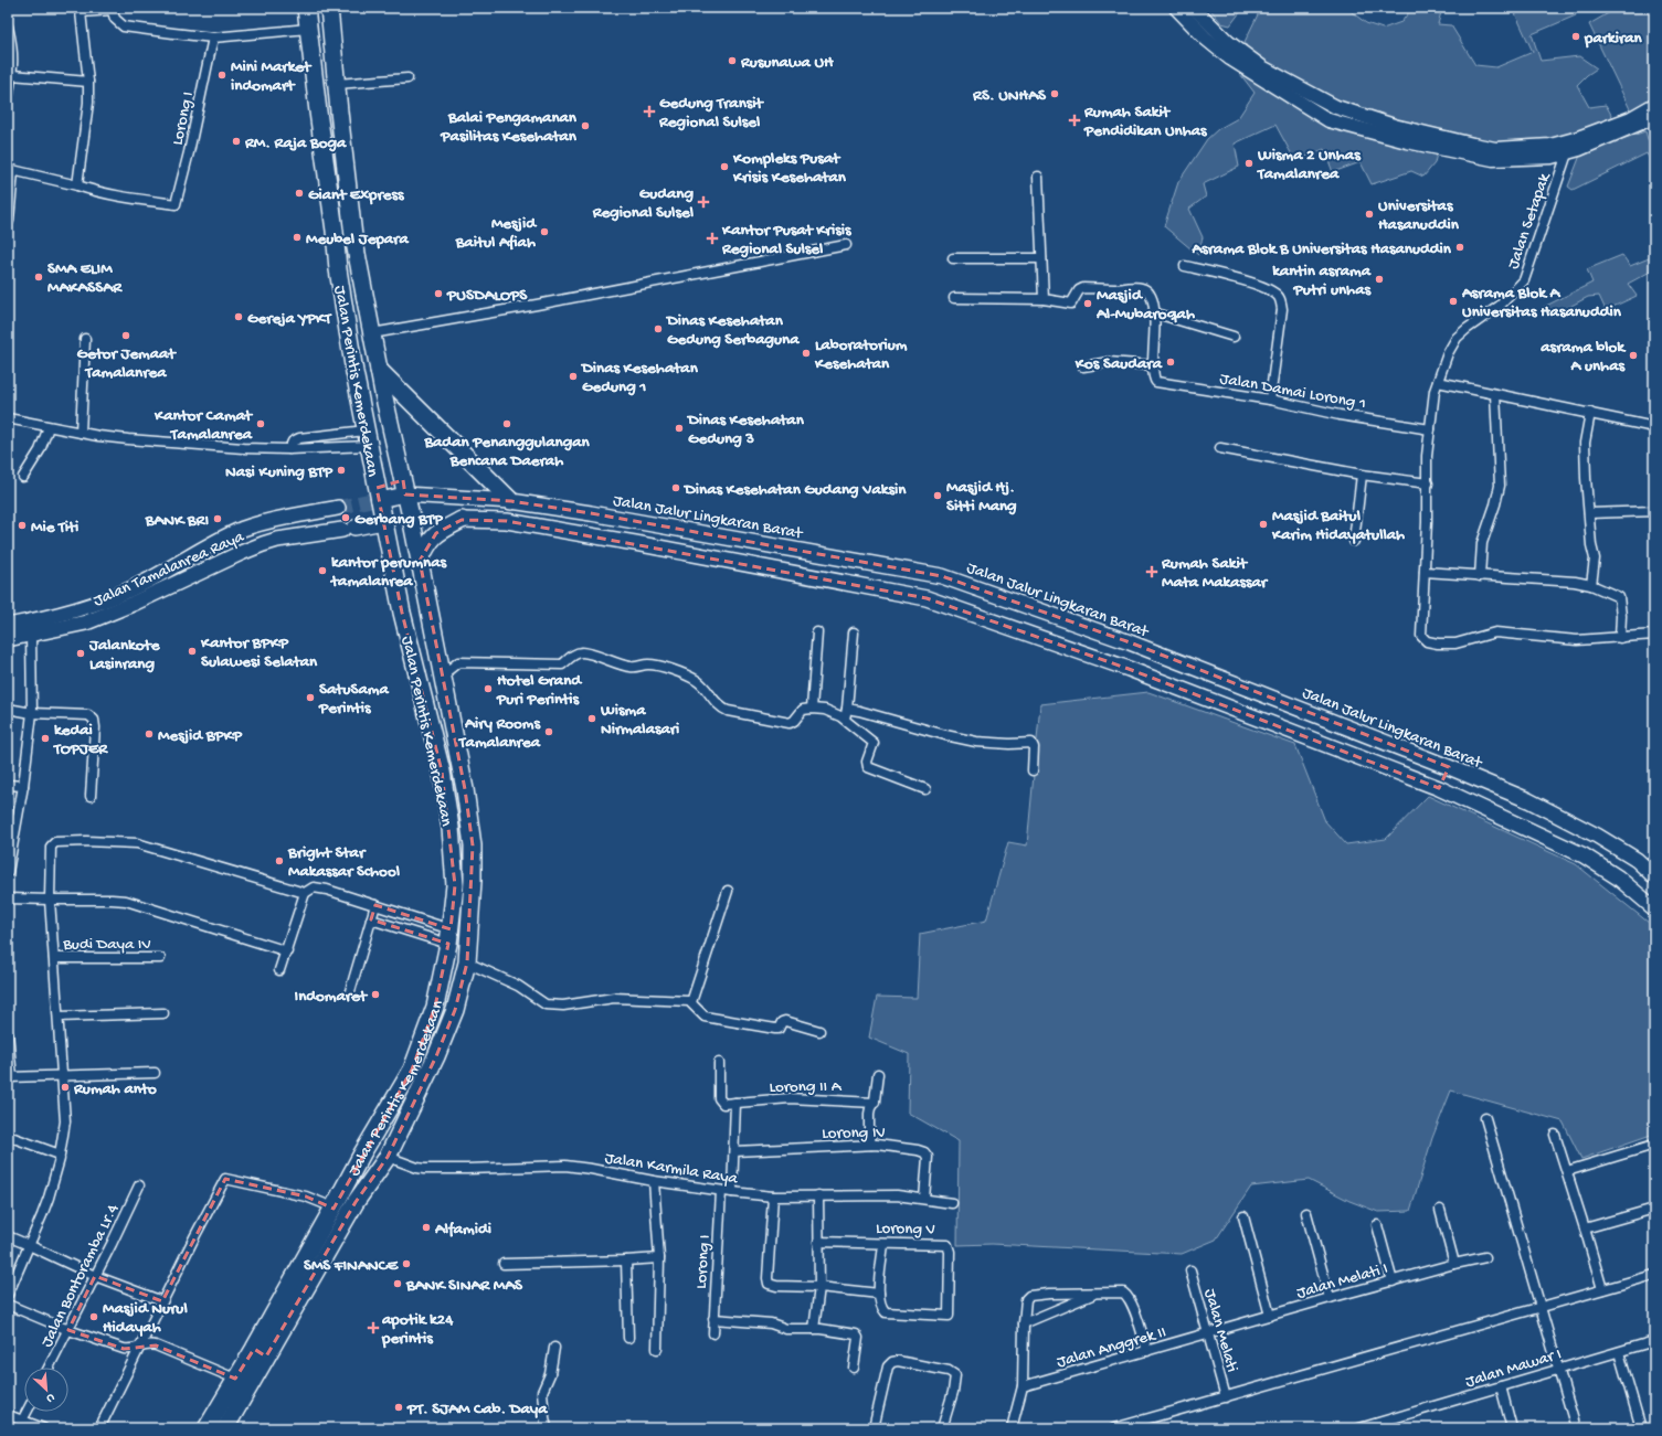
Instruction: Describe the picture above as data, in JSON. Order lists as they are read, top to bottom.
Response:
{
  "streets": {
    "highway": ["Jalan Perintis Kemerdekaan"],
    "main road": ["Jalan Jalur Lingkaran Barat", "Jalan Tamalanrea Raya"],
    "street": [
      "Lorong I",
      "Jalan Setapak",
      "Jalan Damai Lorong 1",
      "Budi Daya IV",
      "Lorong II A",
      "Lorong IV",
      "Jalan Karmila Raya",
      "Lorong V",
      "Jalan Bontoramba Lr.4",
      "Jalan Melati I",
      "Jalan Melati",
      "Jalan Anggrek II",
      "Jalan Mawar I"
    ]
  },
  "crossings": [
    ["Lorong I", "Jalan Karmila Raya"],
    ["Jalan Setapak", "Jalan Damai Lorong 1"],
    ["Jalan Perintis Kemerdekaan", "Jalan Jalur Lingkaran Barat"],
    ["Jalan Perintis Kemerdekaan", "Jalan Tamalanrea Raya"],
    ["Jalan Perintis Kemerdekaan", "Jalan Karmila Raya"],
    ["Lorong IV", "Jalan Karmila Raya"],
    ["Jalan Melati I", "Jalan Melati"],
    ["Jalan Melati I", "Jalan Anggrek II"],
    ["Jalan Melati", "Jalan Anggrek II"]
  ],
  "places": {
    "other": [
      "parkiran",
      "Rusunawa UH",
      "Mini Market indomart",
      "RS. UNHAS",
      "Balai Pengamanan Pasilitas Kesehatan",
      "RM. Raja Boga",
      "Wisma 2 Unhas Tamalanrea",
      "Kompleks Pusat Krisis Kesehatan",
      "Giant Express",
      "Universitas Hasanuddin",
      "Mesjid Baitul Afiah",
      "Meubel Jepara",
      "Asrama Blok B Universitas Hasanuddin",
      "SMA ELIM MAKASSAR",
      "kantin asrama Putri unhas",
      "PUSDALOPS",
      "Asrama Blok A Universitas Hasanuddin",
      "Masjid Al-Mubaroqah",
      "Gereja YPKT",
      "Dinas Kesehatan Gedung Serbaguna",
      "Getor Jemaat Tamalanrea",
      "Laboratorium Kesehatan",
      "asrama blok A unhas",
      "Kos Saudara",
      "Dinas Kesehatan Gedung 1",
      "Kantor Camat Tamalanrea",
      "Badan Penanggulangan Bencana Daerah",
      "Dinas Kesehatan Gedung 3",
      "Nasi Kuning BTP",
      "Dinas Kesehatan Gudang Vaksin",
      "Masjid Hj. Sitti Mang",
      "Gerbang BTP",
      "BANK BRI",
      "Masjid Baitul Karim Hidayatullah",
      "Mie Titi",
      "kantor perumnas tamalanrea",
      "Kantor BPKP Sulawesi Selatan",
      "Jalankote Lasinrang",
      "Hotel Grand Puri Perintis",
      "SatuSama Perintis",
      "Wisma Nirmalasari",
      "Airy Rooms Tamalanrea",
      "Mesjid BPKP",
      "kedai TOPJER",
      "Bright Star Makassar School",
      "Indomaret",
      "Rumah anto",
      "Alfamidi",
      "SMS FINANCE",
      "BANK SINAR MAS",
      "Masjid Nurul Hidayah",
      "PT. SJAM Cab. Daya"
    ],
    "health": [
      "Gedung Transit Regional Sulsel",
      "Rumah Sakit Pendidikan Unhas",
      "Gudang Regional Sulsel",
      "Kantor Pusat Krisis Regional Sulsel",
      "Rumah Sakit Mata Makassar",
      "apotik k24 perintis"
    ]
  },
  "north": "bottom right"
}
